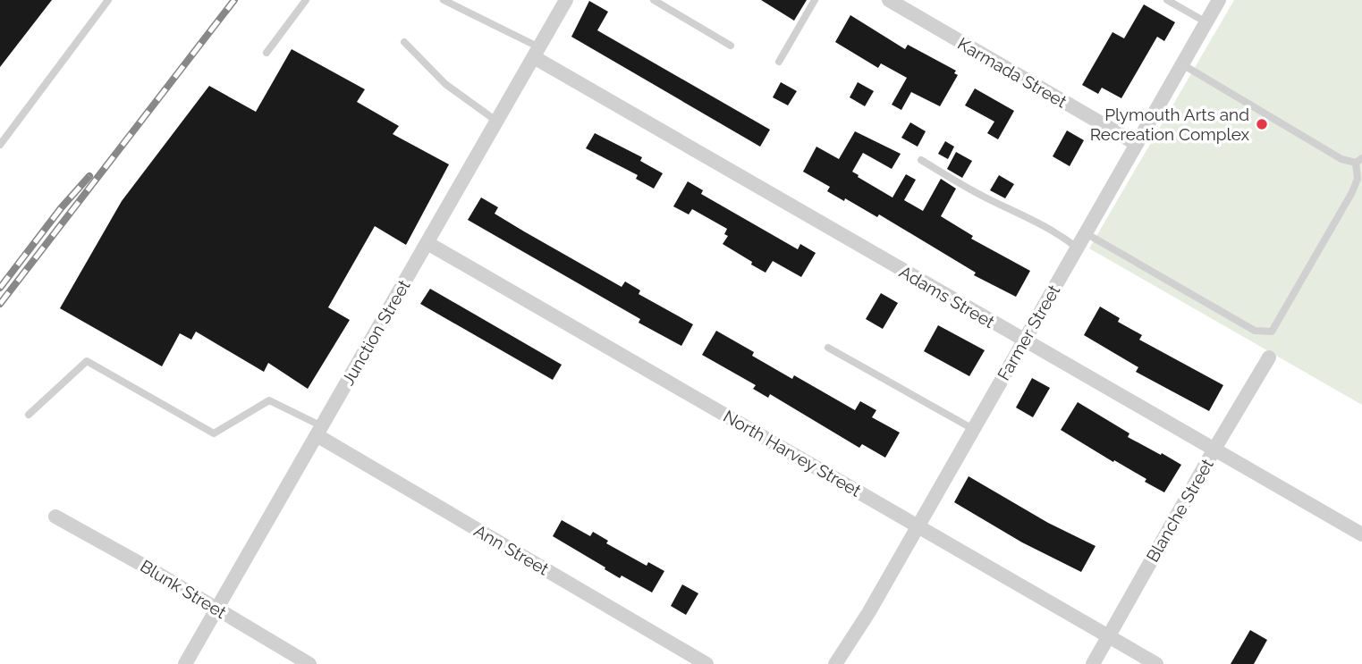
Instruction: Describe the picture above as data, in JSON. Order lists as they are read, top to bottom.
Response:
{
  "streets": {
    "street": [
      "Karmada Street",
      "Adams Street",
      "Junction Street",
      "Farmer Street",
      "North Harvey Street",
      "Blanche Street",
      "Ann Street",
      "Blunk Street"
    ]
  },
  "crossings": [
    ["Karmada Street", "Farmer Street"],
    ["Adams Street", "Junction Street"],
    ["Adams Street", "Farmer Street"],
    ["Adams Street", "Blanche Street"],
    ["Junction Street", "North Harvey Street"],
    ["Junction Street", "Ann Street"],
    ["Junction Street", "Blunk Street"],
    ["Farmer Street", "North Harvey Street"],
    ["North Harvey Street", "Blanche Street"]
  ],
  "places": ["Plymouth Arts and Recreation Complex"]
}
